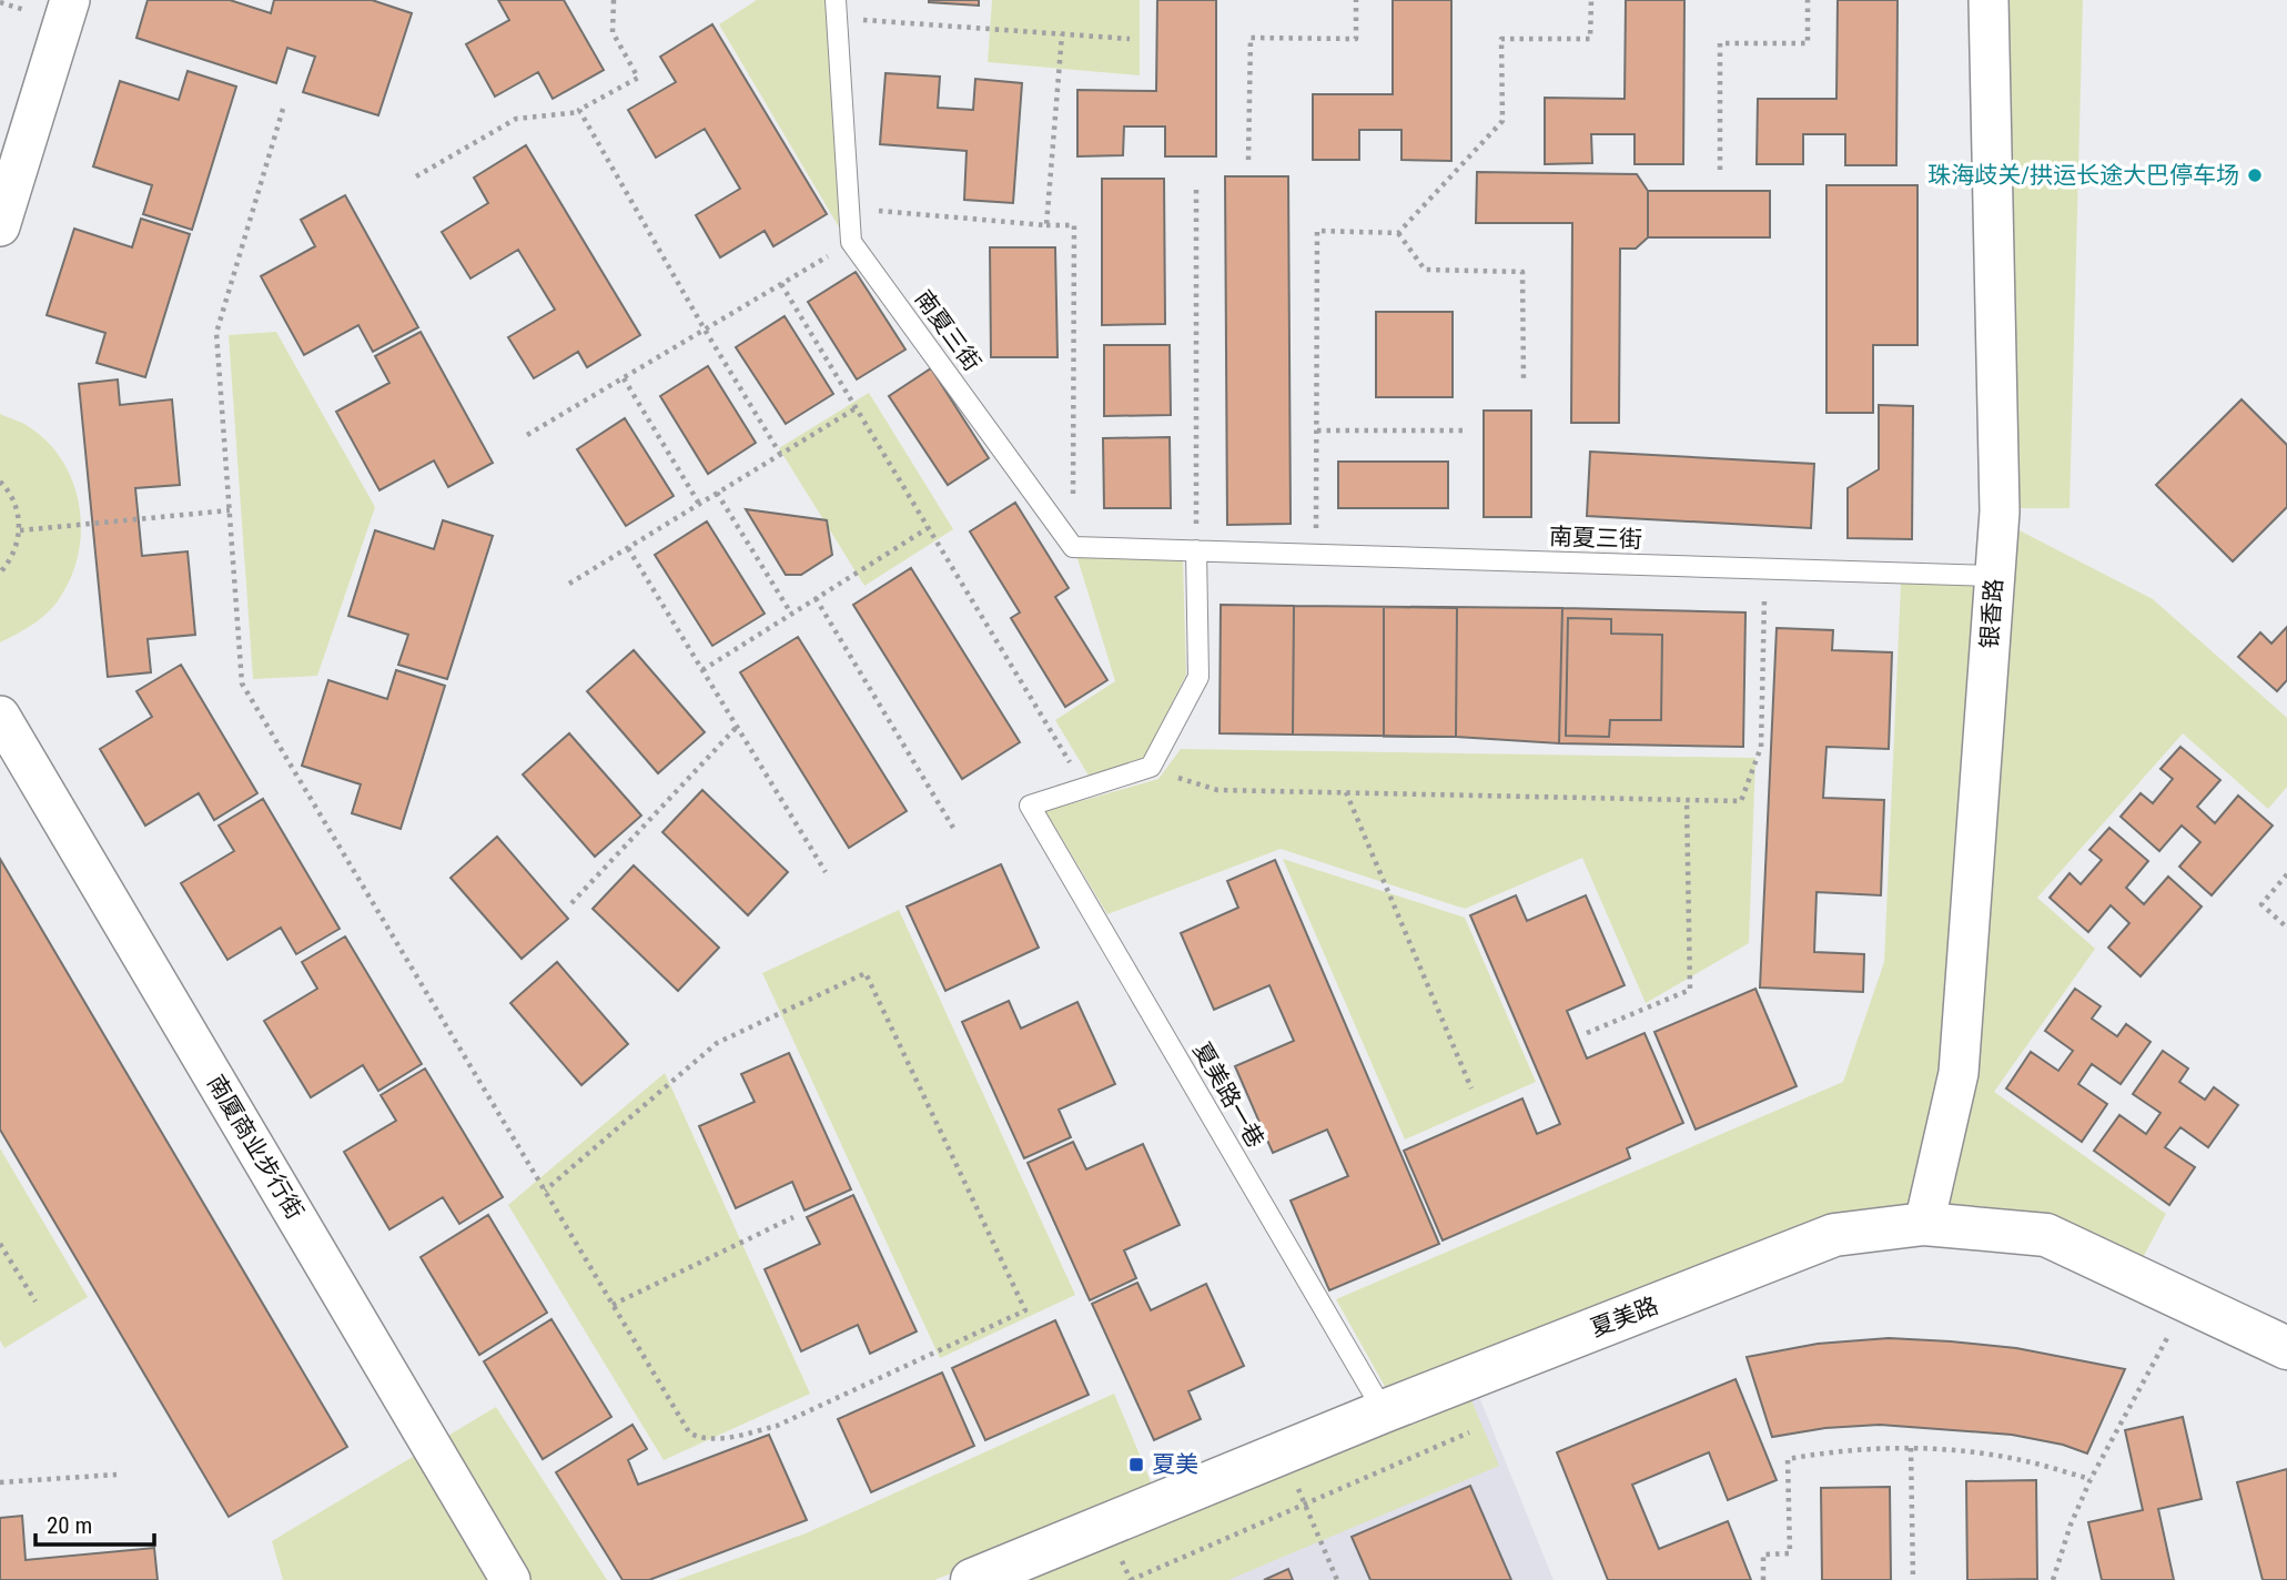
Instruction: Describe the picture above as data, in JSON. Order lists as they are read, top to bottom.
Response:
{
  "streets": {
    "street": ["银香路", "南厦商业步行街", "夏美路"],
    "lane": ["南夏三街", "夏美路一巷"]
  },
  "crossings": [
    ["南夏三街", "银香路"],
    ["银香路", "夏美路"],
    ["夏美路一巷", "夏美路"]
  ],
  "places": {
    "other": ["珠海歧关/拱运长途大巴停车场"],
    "transit": ["夏美"]
  },
  "scale_bar": "20 m"
}
